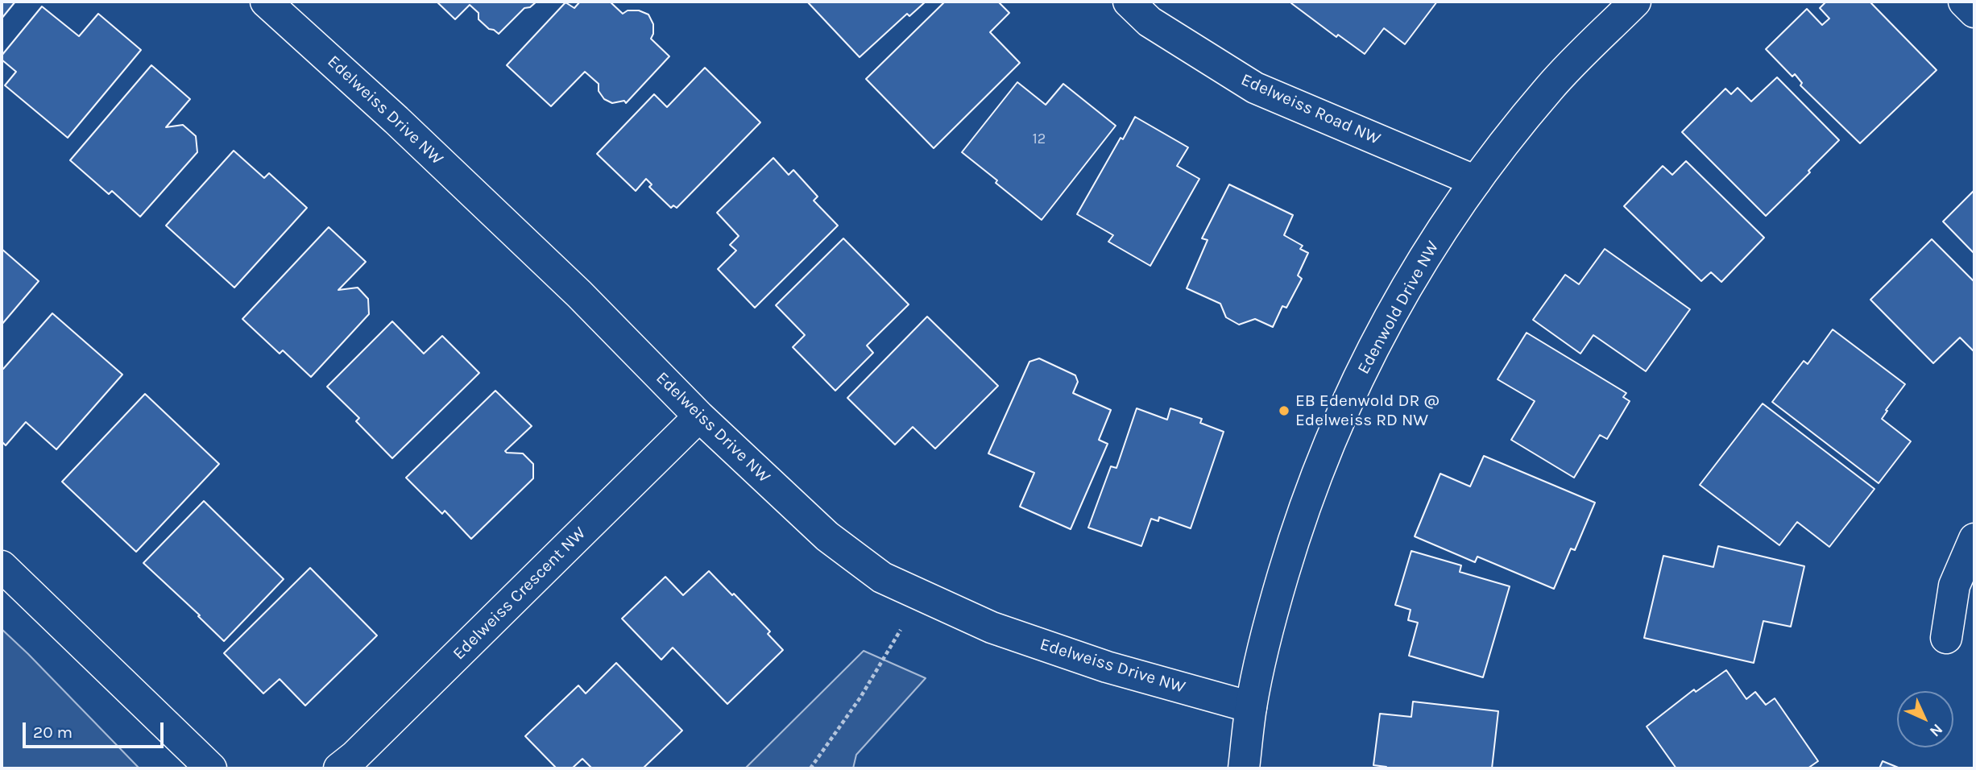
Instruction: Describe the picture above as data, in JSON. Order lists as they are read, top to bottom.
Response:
{
  "streets": {
    "street": [
      "Edelweiss Road NW",
      "Edelweiss Drive NW",
      "Edenwold Drive NW",
      "Edelweiss Crescent NW"
    ]
  },
  "crossings": [
    ["Edelweiss Road NW", "Edenwold Drive NW"],
    ["Edelweiss Drive NW", "Edenwold Drive NW"],
    ["Edelweiss Drive NW", "Edelweiss Crescent NW"]
  ],
  "places": ["EB Edenwold DR @ Edelweiss RD NW"],
  "house_numbers": ["12"],
  "scale_bar": "20 m",
  "north": "bottom right"
}
